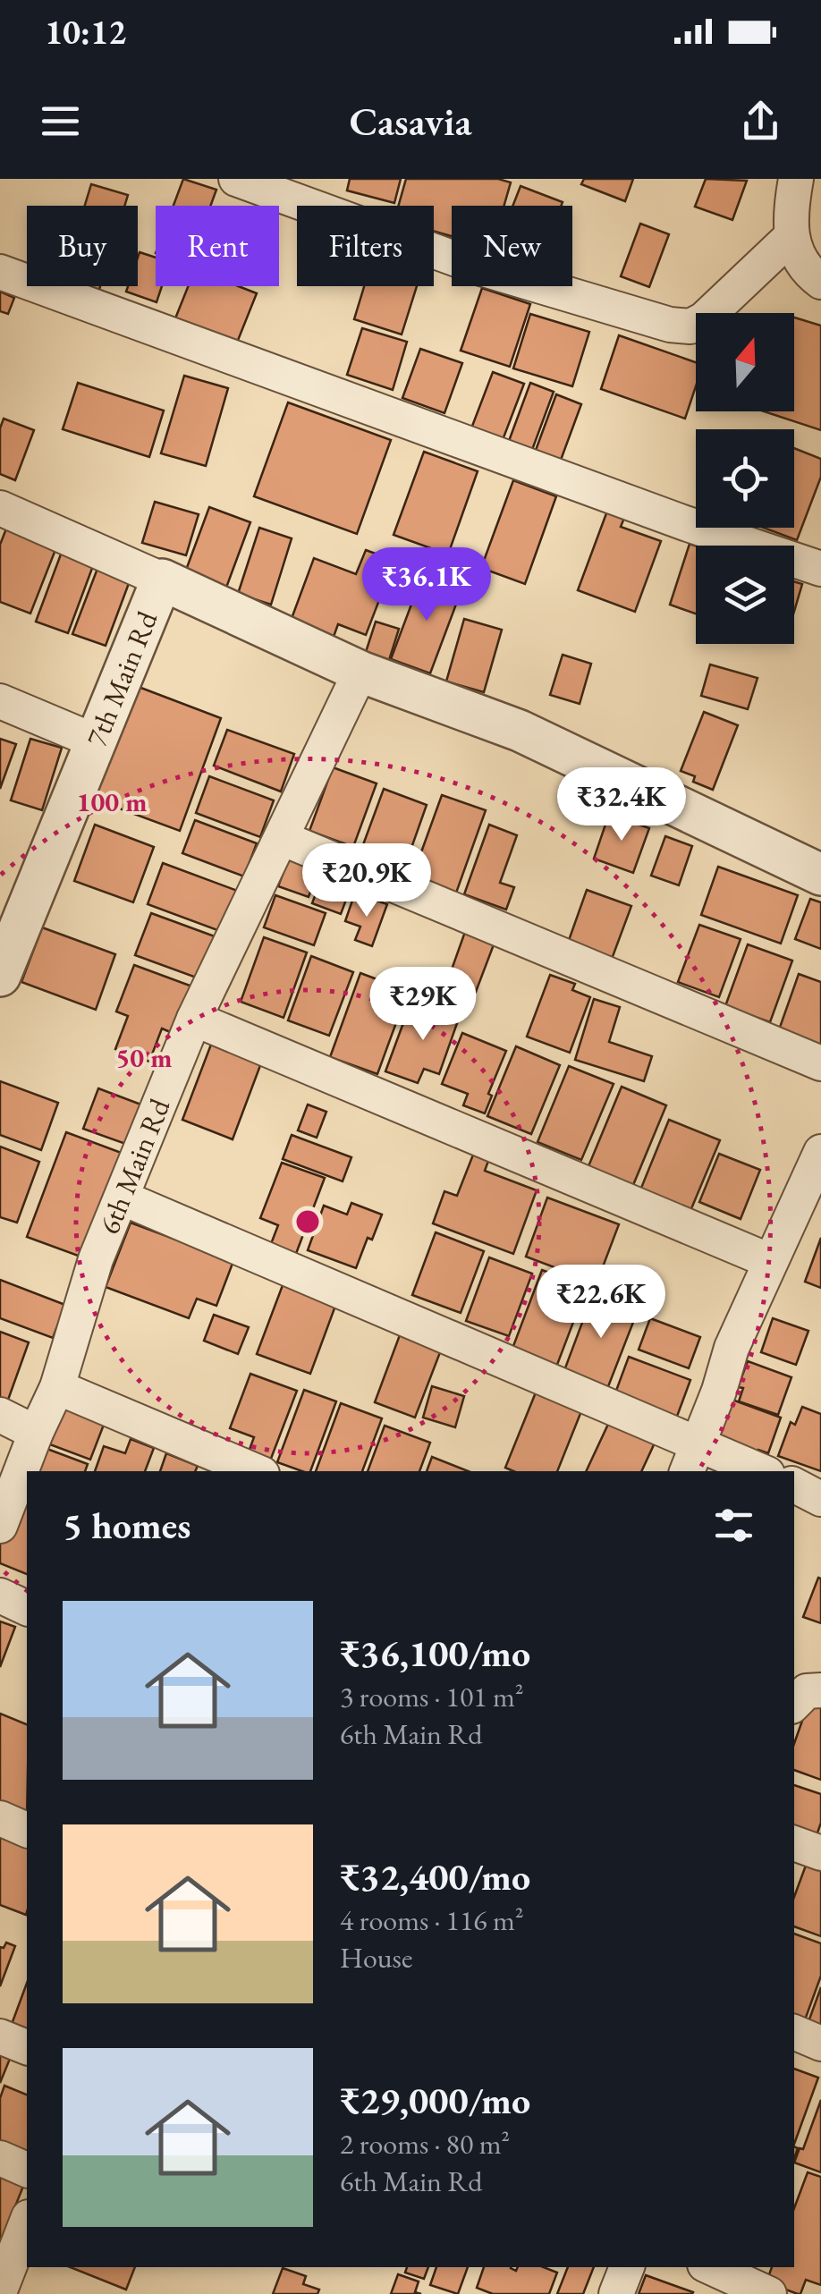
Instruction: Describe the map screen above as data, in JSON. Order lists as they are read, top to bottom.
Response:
{
  "streets": {
    "street": ["7th Main Rd", "6th Main Rd"]
  },
  "north": "top",
  "page": {
    "status": "10:12",
    "header": "Casavia",
    "chip": [
      "Buy",
      "Rent",
      "Filters",
      "New"
    ],
    "price": [
      "₹36.1K",
      "₹32.4K",
      "₹20.9K",
      "₹29K",
      "₹22.6K"
    ],
    "heading": "5 homes",
    "list": [
      {
        "name": "₹36,100/mo",
        "note": "3 rooms · 101 m² · 6th Main Rd"
      },
      {
        "name": "₹32,400/mo",
        "note": "4 rooms · 116 m² · House"
      },
      {
        "name": "₹29,000/mo",
        "note": "2 rooms · 80 m² · 6th Main Rd"
      }
    ]
  },
  "rings": ["100 m", "50 m"]
}
